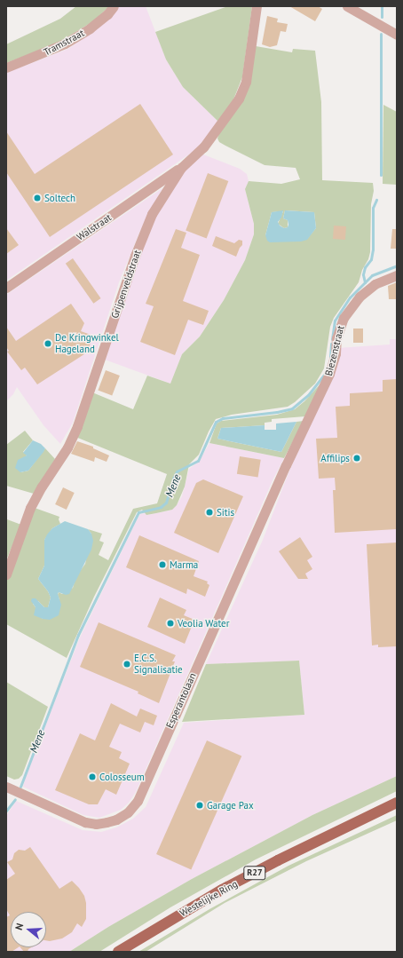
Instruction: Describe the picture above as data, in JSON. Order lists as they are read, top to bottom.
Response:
{
  "streets": {
    "main road": ["R27", "Westelijke Ring"],
    "street": [
      "Tramstraat",
      "Walstraat",
      "Grijpenveldstraat",
      "Biezenstraat",
      "Esperantolaan"
    ]
  },
  "crossings": [
    ["Walstraat", "Grijpenveldstraat"],
    ["Biezenstraat", "Esperantolaan"]
  ],
  "water": ["Mene"],
  "places": [
    "Soltech",
    "De Kringwinkel Hageland",
    "Affilips",
    "Sitis",
    "Marma",
    "Veolia Water",
    "E.C.S. Signalisatie",
    "Colosseum",
    "Garage Pax"
  ],
  "north": "left"
}
